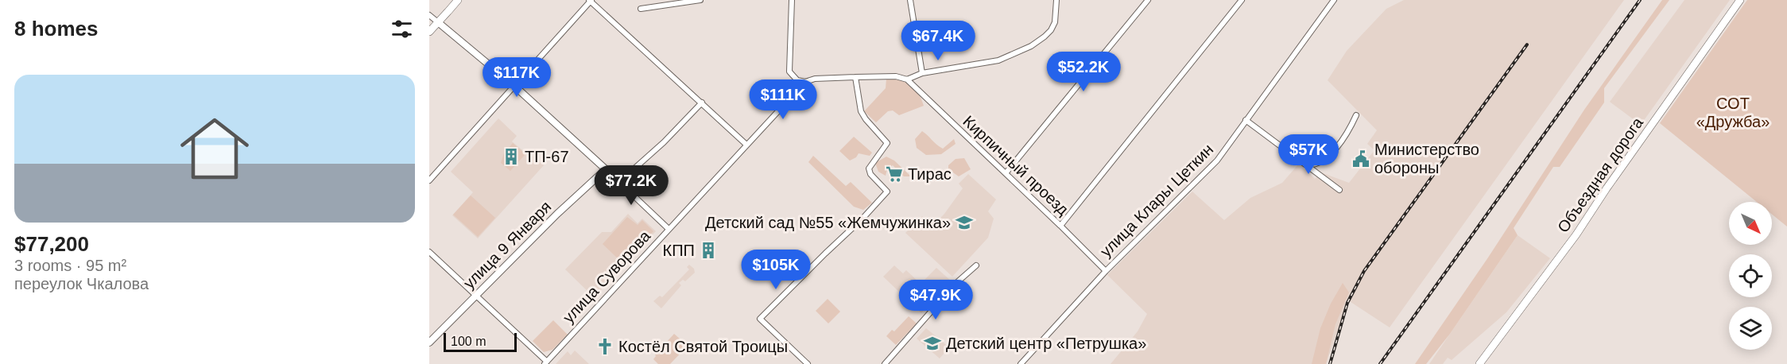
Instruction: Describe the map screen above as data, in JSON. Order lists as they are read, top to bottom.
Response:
{
  "streets": {
    "main road": ["Объездная дорога"],
    "street": [
      "Кирпичный проезд",
      "улица Клары Цеткин",
      "улица 9 Января",
      "улица Суворова"
    ]
  },
  "crossings": [
    ["Кирпичный проезд", "улица Клары Цеткин"]
  ],
  "parks": ["СОТ «Дружба»"],
  "places": {
    "building": ["ТП-67", "КПП"],
    "public building": ["Министерство обороны"],
    "supermarket": ["Тирас"],
    "school or university": ["Детский сад №55 «Жемчужинка»", "Детский центр «Петрушка»"],
    "church": ["Костёл Святой Троицы"]
  },
  "scale_bar": "100 m",
  "north": "bottom right",
  "page": {
    "heading": "8 homes",
    "price": [
      "$67.4K",
      "$52.2K",
      "$117K",
      "$111K",
      "$57K",
      "$77.2K",
      "$105K",
      "$47.9K"
    ],
    "list": [
      {
        "name": "$77,200",
        "note": "3 rooms · 95 m² · переулок Чкалова"
      }
    ],
    "scale": "100 m"
  }
}
